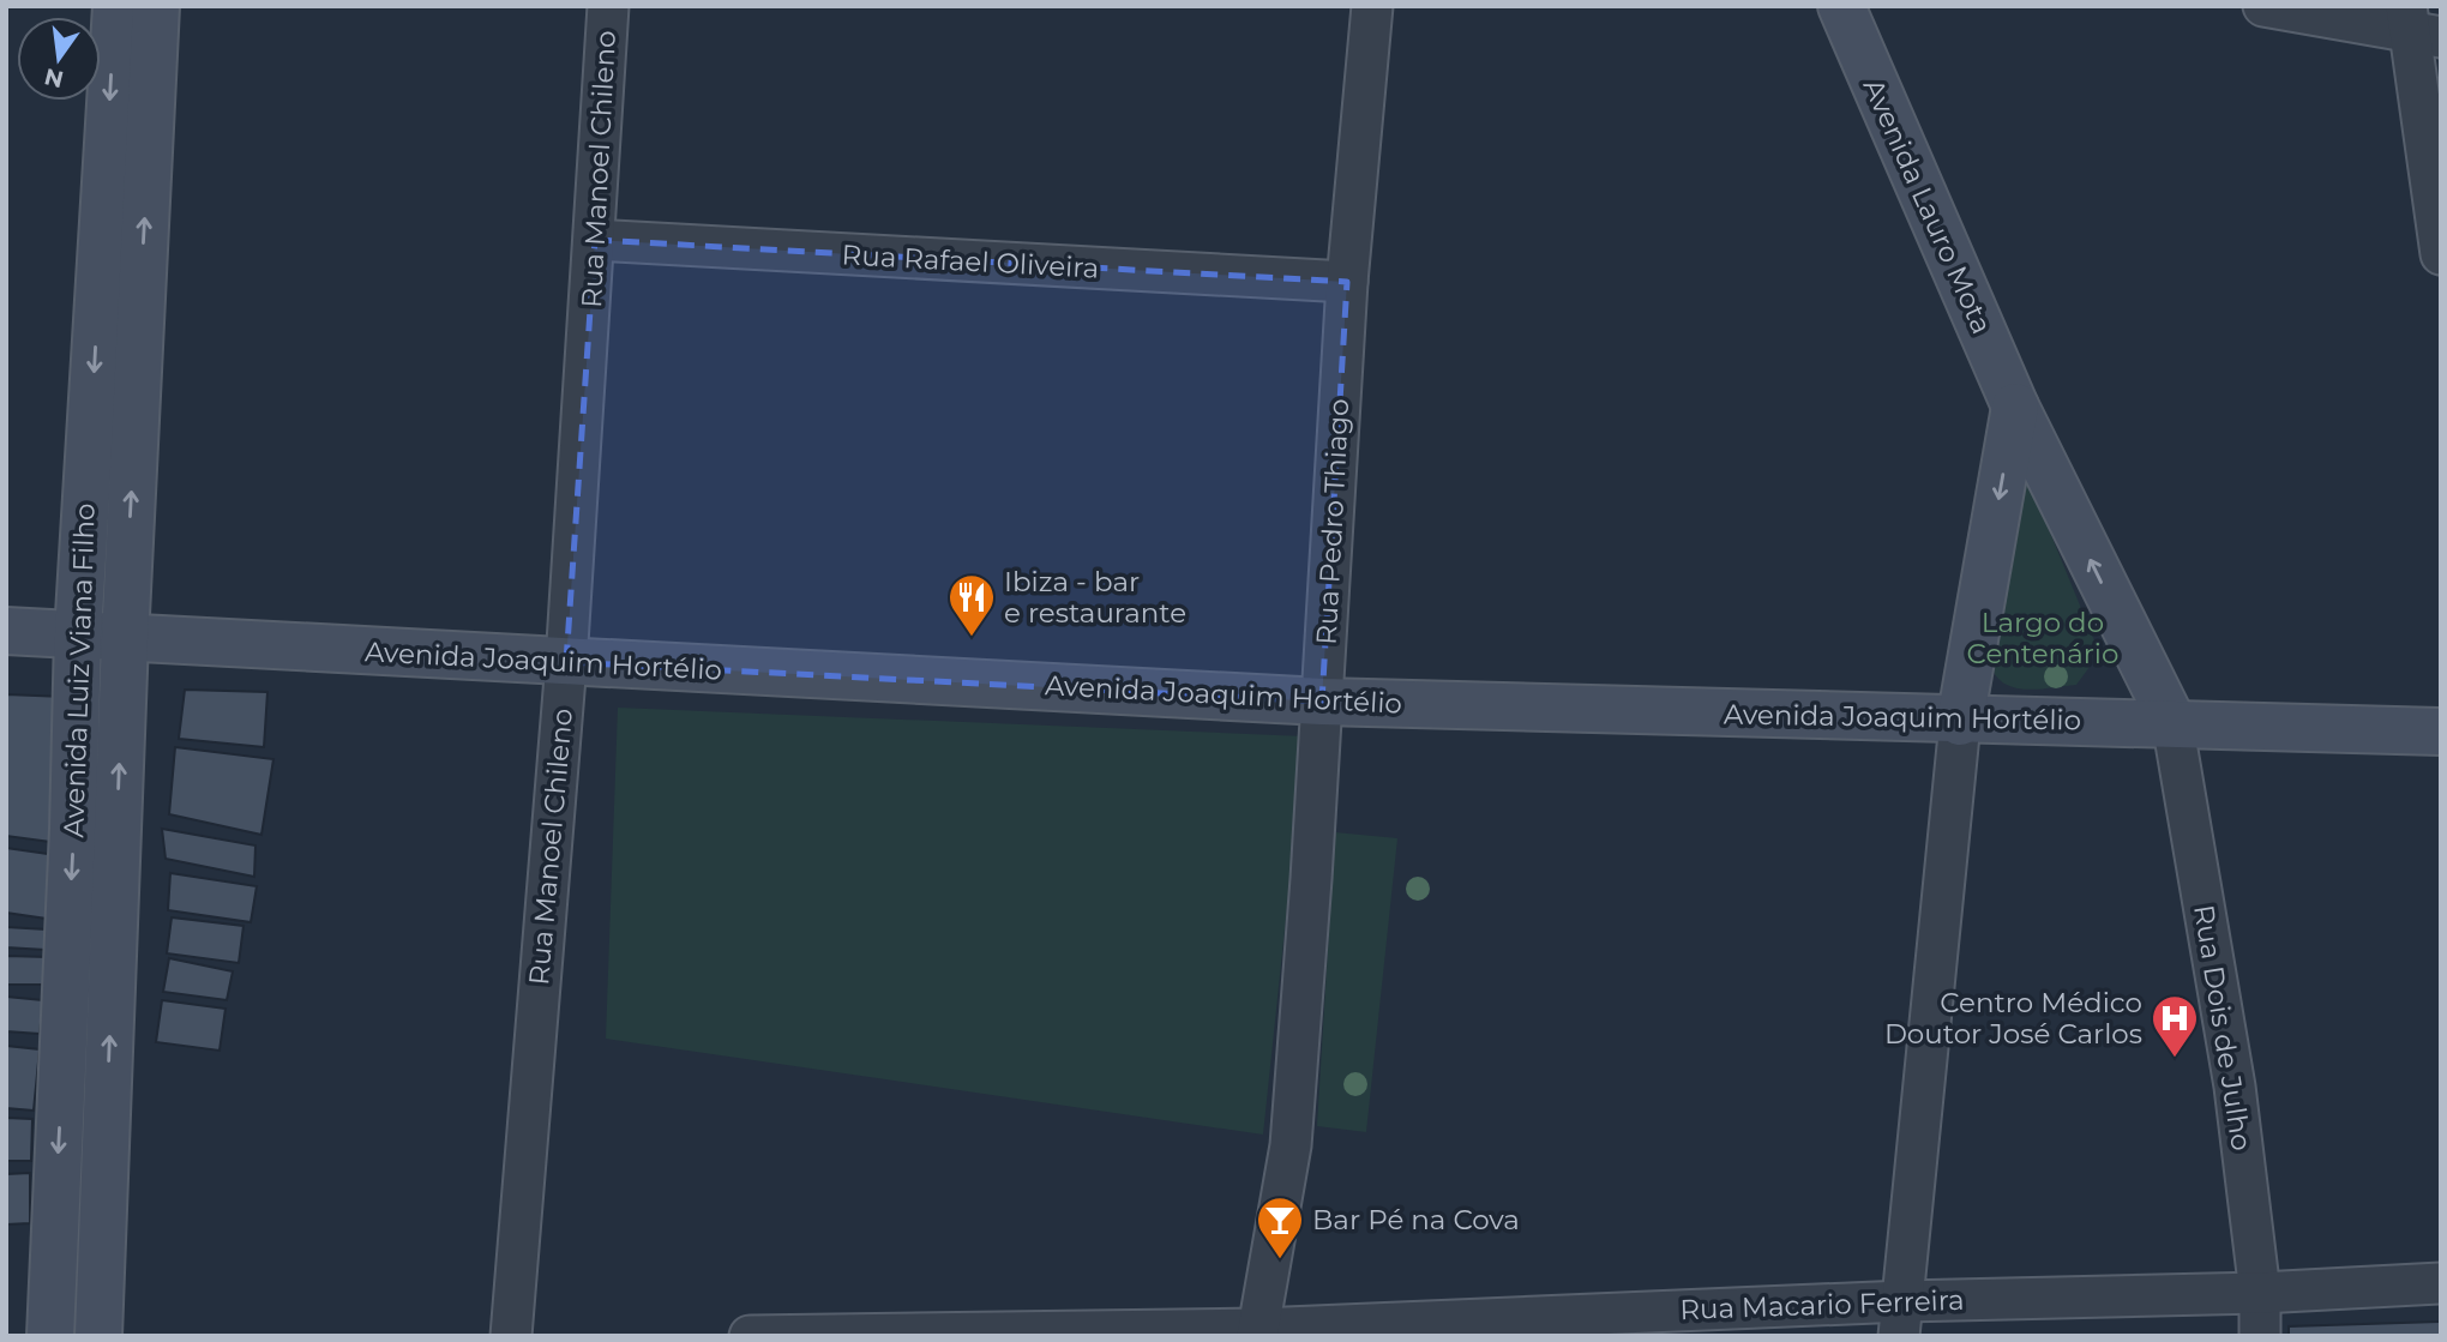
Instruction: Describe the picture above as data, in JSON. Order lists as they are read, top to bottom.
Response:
{
  "streets": {
    "street": [
      "Rua Manoel Chileno",
      "Avenida Lauro Mota",
      "Rua Rafael Oliveira",
      "Rua Pedro Thiago",
      "Avenida Joaquim Hortélio",
      "Avenida Luiz Viana Filho",
      "Rua Dois de Julho",
      "Rua Macario Ferreira"
    ]
  },
  "crossings": [
    ["Rua Manoel Chileno", "Rua Rafael Oliveira"],
    ["Rua Manoel Chileno", "Avenida Joaquim Hortélio"],
    ["Avenida Lauro Mota", "Avenida Joaquim Hortélio"],
    ["Avenida Lauro Mota", "Rua Dois de Julho"],
    ["Rua Rafael Oliveira", "Rua Pedro Thiago"],
    ["Rua Pedro Thiago", "Avenida Joaquim Hortélio"],
    ["Rua Pedro Thiago", "Rua Macario Ferreira"],
    ["Avenida Joaquim Hortélio", "Avenida Luiz Viana Filho"],
    ["Avenida Joaquim Hortélio", "Rua Dois de Julho"],
    ["Rua Dois de Julho", "Rua Macario Ferreira"]
  ],
  "one_way": ["Avenida Lauro Mota"],
  "parks": ["Largo do Centenário"],
  "places": {
    "restaurant": ["Ibiza - bar e restaurante"],
    "hospital": ["Centro Médico Doutor José Carlos"],
    "bar": ["Bar Pé na Cova"]
  },
  "north": "bottom"
}
